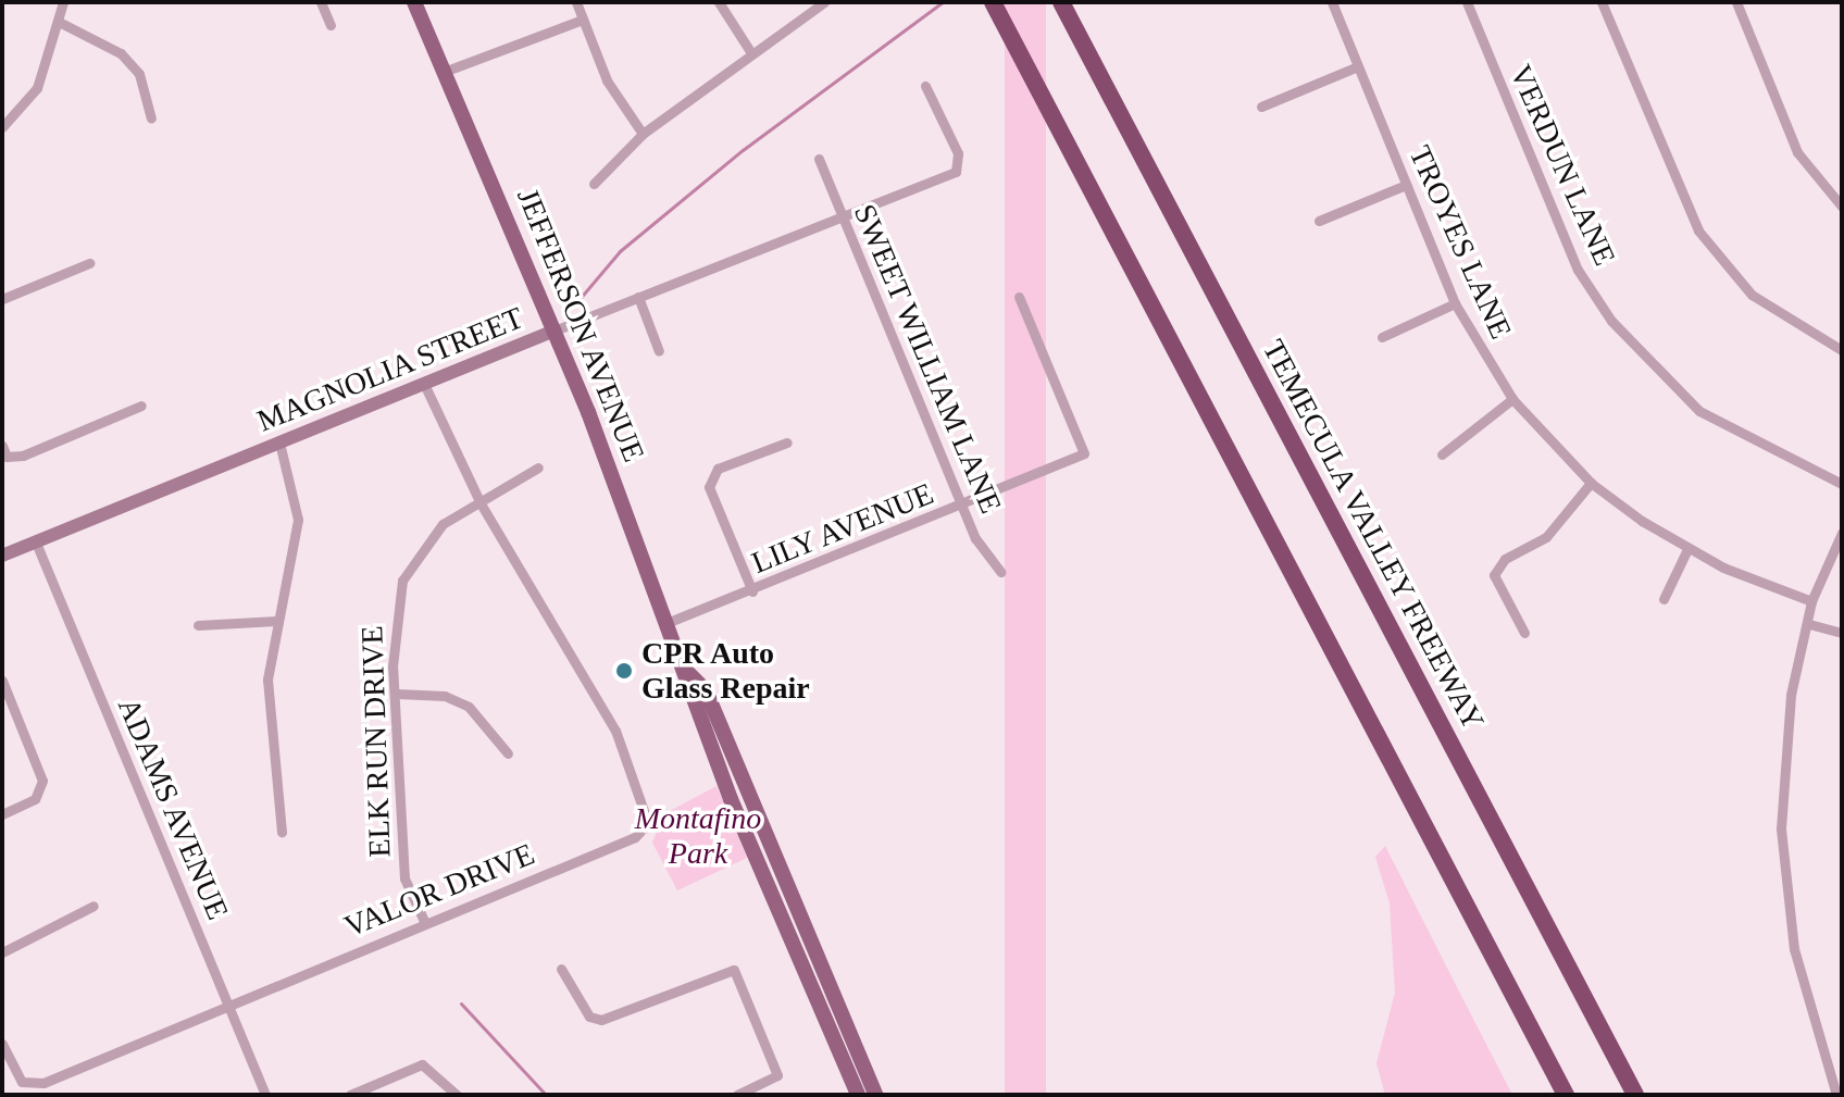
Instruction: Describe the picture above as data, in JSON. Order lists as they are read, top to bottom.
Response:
{
  "streets": {
    "highway": ["TEMECULA VALLEY FREEWAY"],
    "main road": ["JEFFERSON AVENUE"],
    "street": [
      "VERDUN LANE",
      "TROYES LANE",
      "SWEET WILLIAM LANE",
      "MAGNOLIA STREET",
      "LILY AVENUE",
      "ELK RUN DRIVE",
      "ADAMS AVENUE",
      "VALOR DRIVE"
    ]
  },
  "crossings": [
    ["JEFFERSON AVENUE", "MAGNOLIA STREET"],
    ["JEFFERSON AVENUE", "LILY AVENUE"],
    ["SWEET WILLIAM LANE", "MAGNOLIA STREET"],
    ["SWEET WILLIAM LANE", "LILY AVENUE"],
    ["MAGNOLIA STREET", "ADAMS AVENUE"],
    ["ELK RUN DRIVE", "VALOR DRIVE"],
    ["ADAMS AVENUE", "VALOR DRIVE"]
  ],
  "parks": ["Montafino Park"],
  "places": ["CPR Auto Glass Repair"]
}
